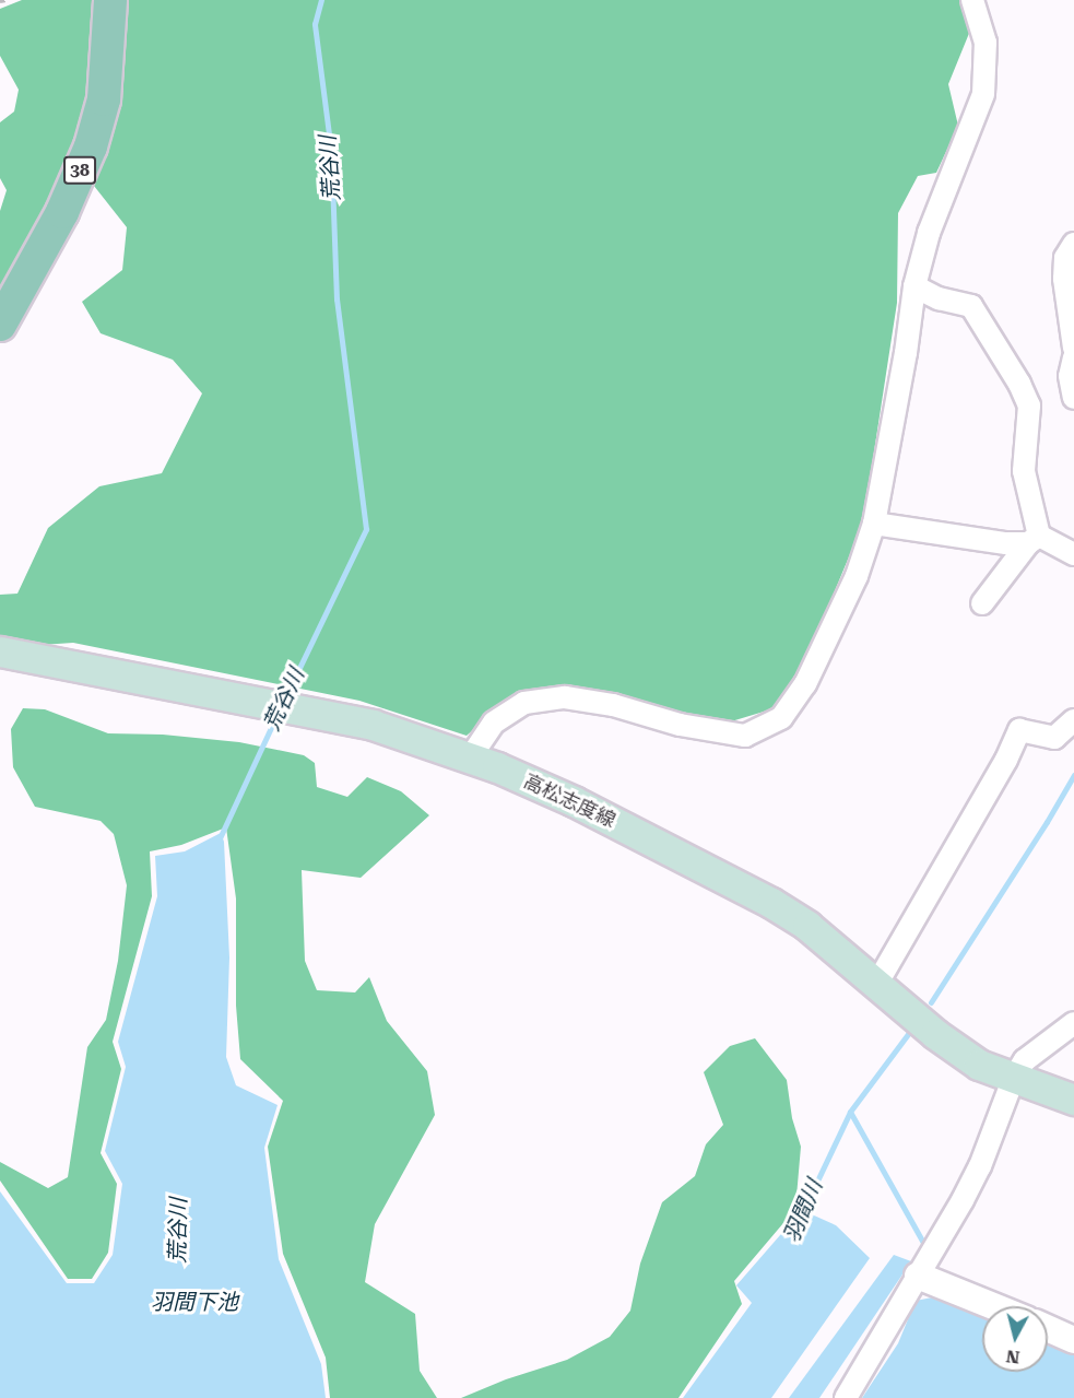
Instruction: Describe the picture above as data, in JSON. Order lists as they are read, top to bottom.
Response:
{
  "streets": {
    "main road": ["38", "高松志度線"]
  },
  "water": ["荒谷川", "羽間川", "羽間下池"],
  "north": "bottom"
}
